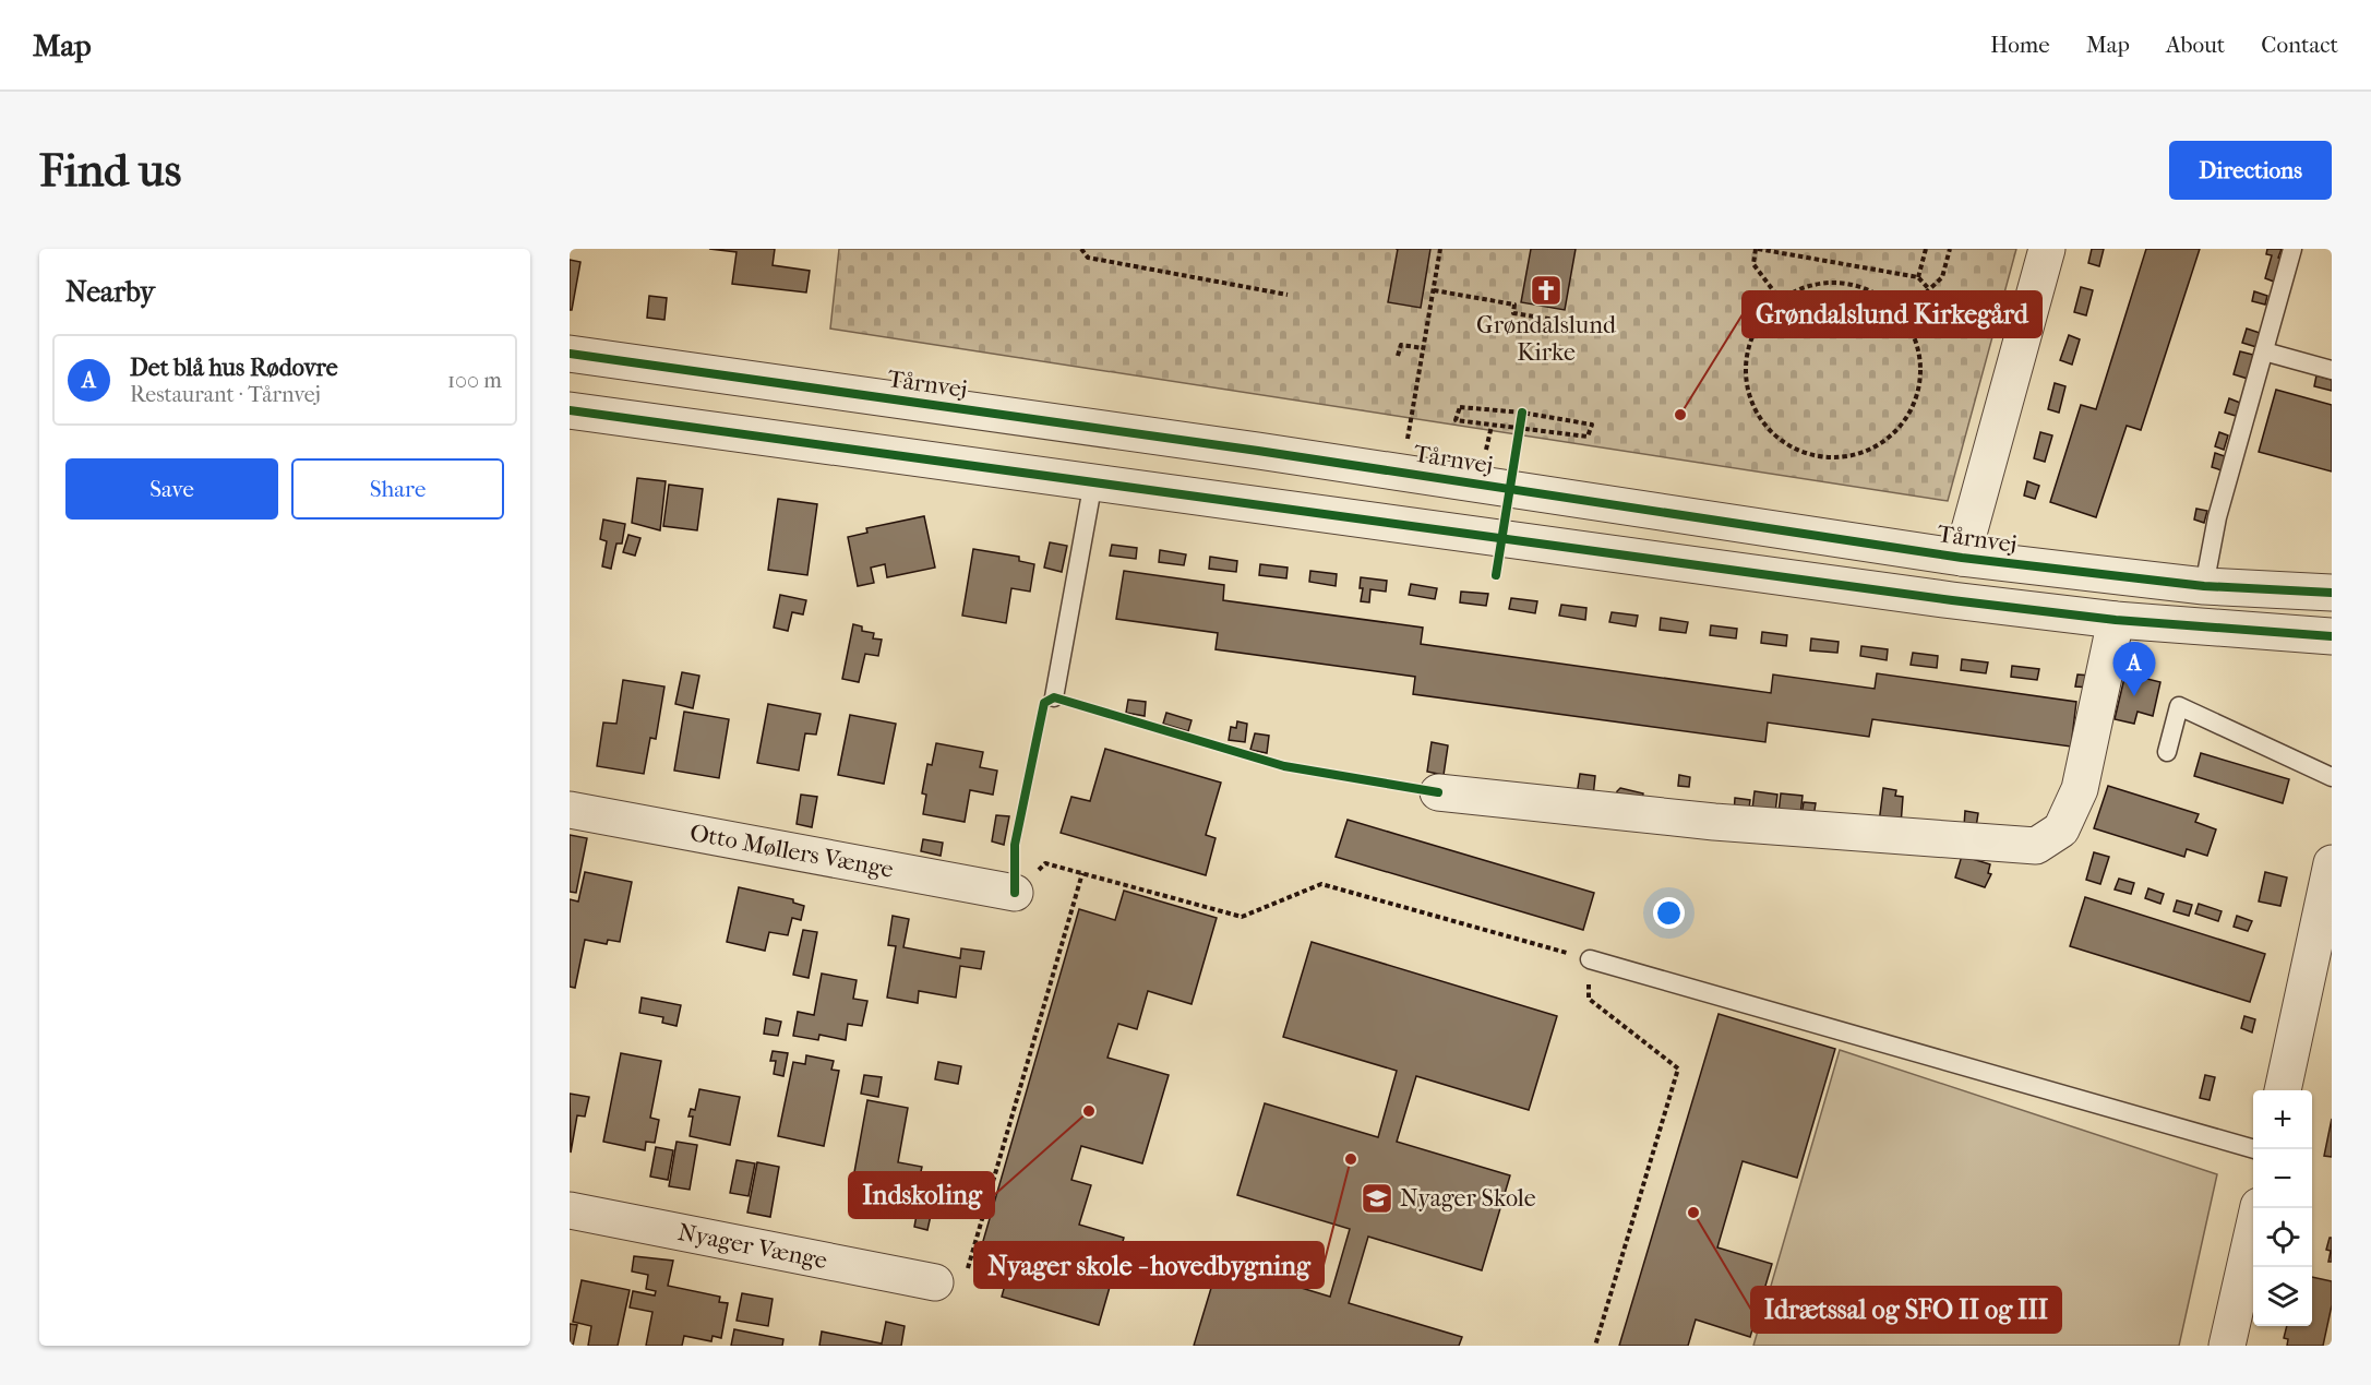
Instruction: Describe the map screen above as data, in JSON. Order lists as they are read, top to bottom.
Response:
{
  "streets": {
    "street": ["Tårnvej", "Otto Møllers Vænge", "Nyager Vænge"]
  },
  "places": {
    "church": ["Grøndalslund Kirke"],
    "other": [
      "Grøndalslund Kirkegård",
      "Indskoling",
      "Nyager skole - hovedbygning",
      "Idrætssal og SFO II og III"
    ],
    "school or university": ["Nyager Skole"]
  },
  "page": {
    "header": "Map",
    "nav": [
      "Home",
      "Map",
      "About",
      "Contact"
    ],
    "buttons": [
      "Directions",
      ["Save", "Share"]
    ],
    "title": "Find us",
    "heading": "Nearby",
    "list": [
      {
        "mark": "A",
        "name": "Det blå hus Rødovre",
        "note": "Restaurant · Tårnvej",
        "value": "100 m"
      }
    ],
    "pins": "A",
    "map_buttons": ["+", "−"]
  }
}
